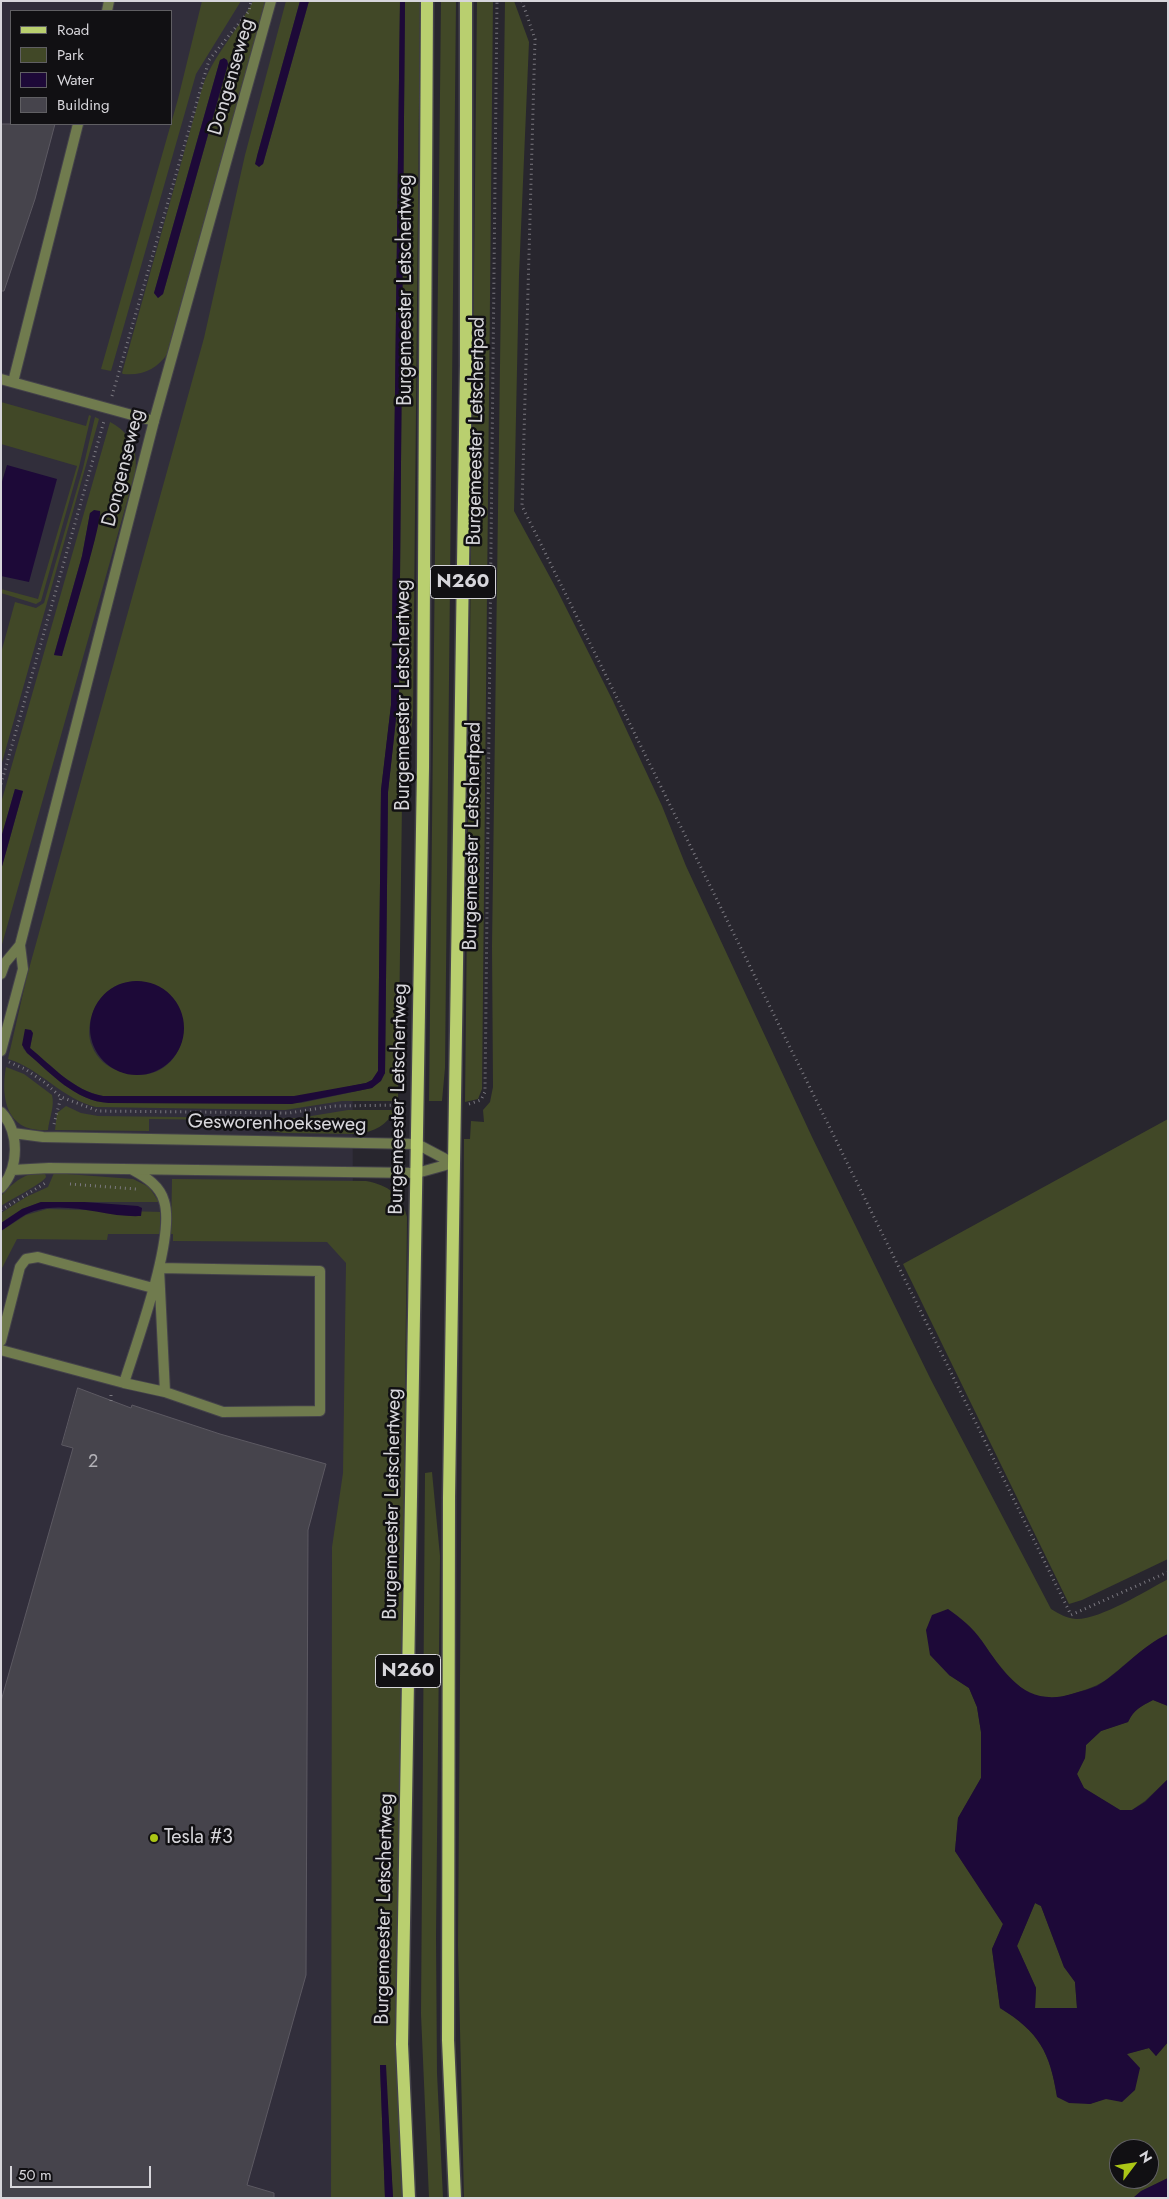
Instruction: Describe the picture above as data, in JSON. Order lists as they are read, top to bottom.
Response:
{
  "streets": {
    "main road": ["Burgemeester Letschertweg", "N260"],
    "street": ["Dongenseweg", "Gesworenhoekseweg"],
    "path": ["Burgemeester Letschertpad"]
  },
  "crossings": [
    ["Burgemeester Letschertweg", "Gesworenhoekseweg"],
    ["Burgemeester Letschertpad", "N260"],
    ["N260", "Gesworenhoekseweg"]
  ],
  "places": ["Tesla #3"],
  "house_numbers": ["2"],
  "legend": [
    "Road",
    "Park",
    "Water",
    "Building"
  ],
  "scale_bar": "50 m",
  "north": "top right"
}
